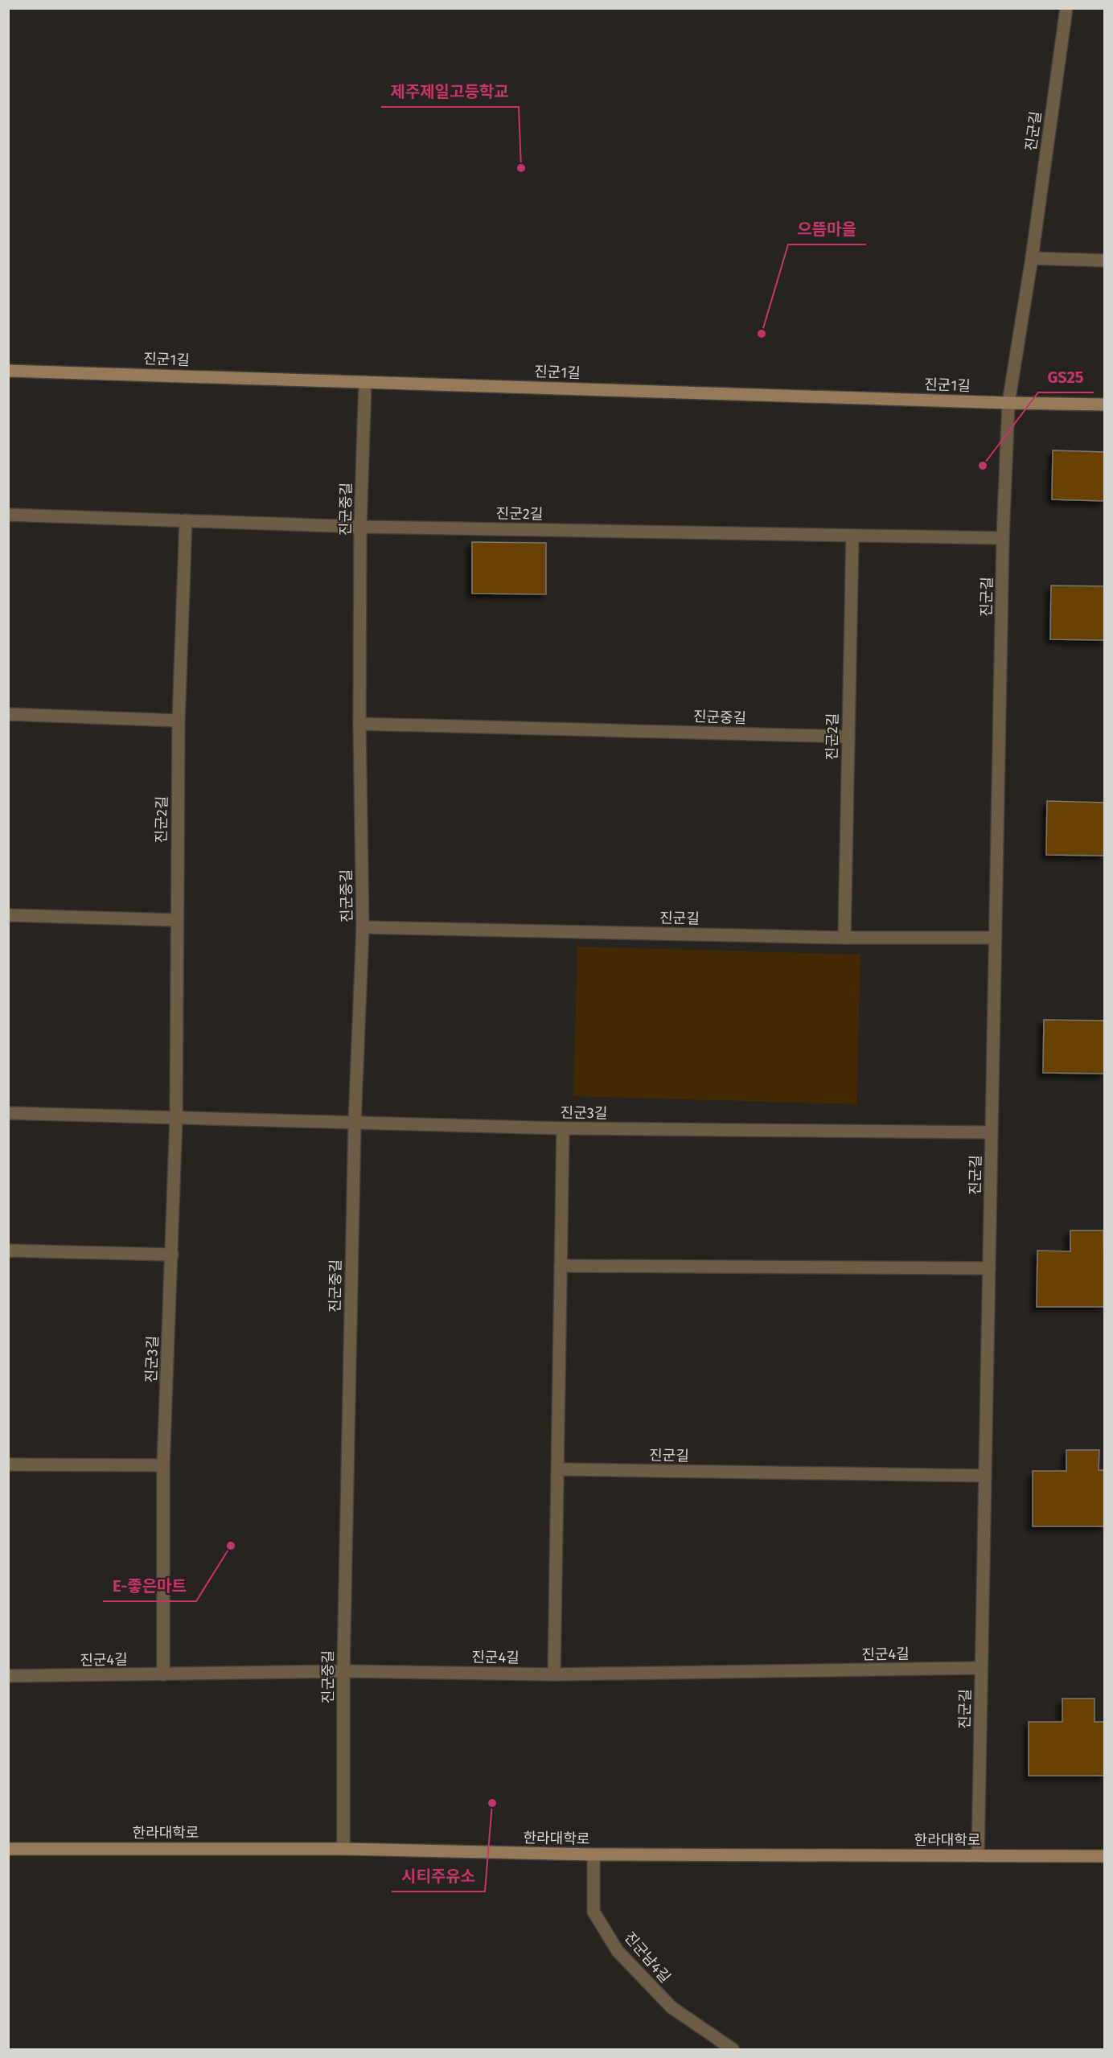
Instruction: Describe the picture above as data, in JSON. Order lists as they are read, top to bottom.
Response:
{
  "streets": {
    "street": [
      "진군길",
      "진군1길",
      "진군중길",
      "진군2길",
      "진군3길",
      "진군4길",
      "한라대학로",
      "진군남4길"
    ]
  },
  "crossings": [
    ["진군길", "진군1길"],
    ["진군길", "진군중길"],
    ["진군길", "진군2길"],
    ["진군길", "진군3길"],
    ["진군길", "진군4길"],
    ["진군길", "한라대학로"],
    ["진군1길", "진군중길"],
    ["진군중길", "진군2길"],
    ["진군중길", "진군3길"],
    ["진군중길", "진군4길"],
    ["진군중길", "한라대학로"],
    ["진군2길", "진군3길"],
    ["진군3길", "진군4길"],
    ["한라대학로", "진군남4길"]
  ],
  "places": [
    "제주제일고등학교",
    "으뜸마을",
    "GS25",
    "E-좋은마트",
    "시티주유소"
  ]
}
